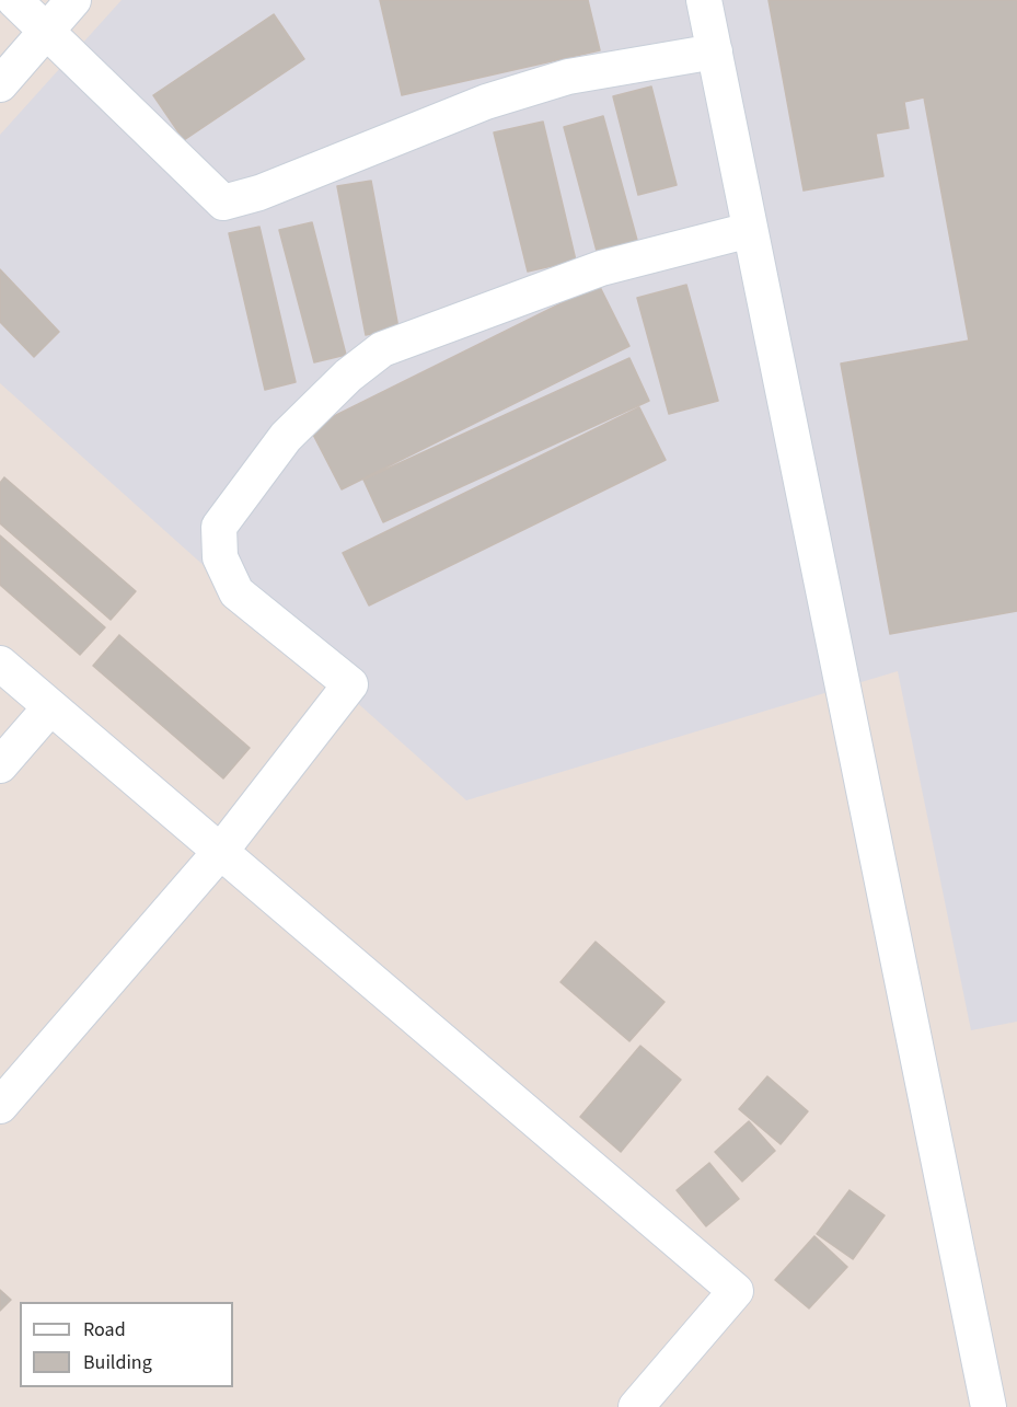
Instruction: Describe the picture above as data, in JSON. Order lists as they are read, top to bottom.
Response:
{
  "legend": ["Road", "Building"]
}
